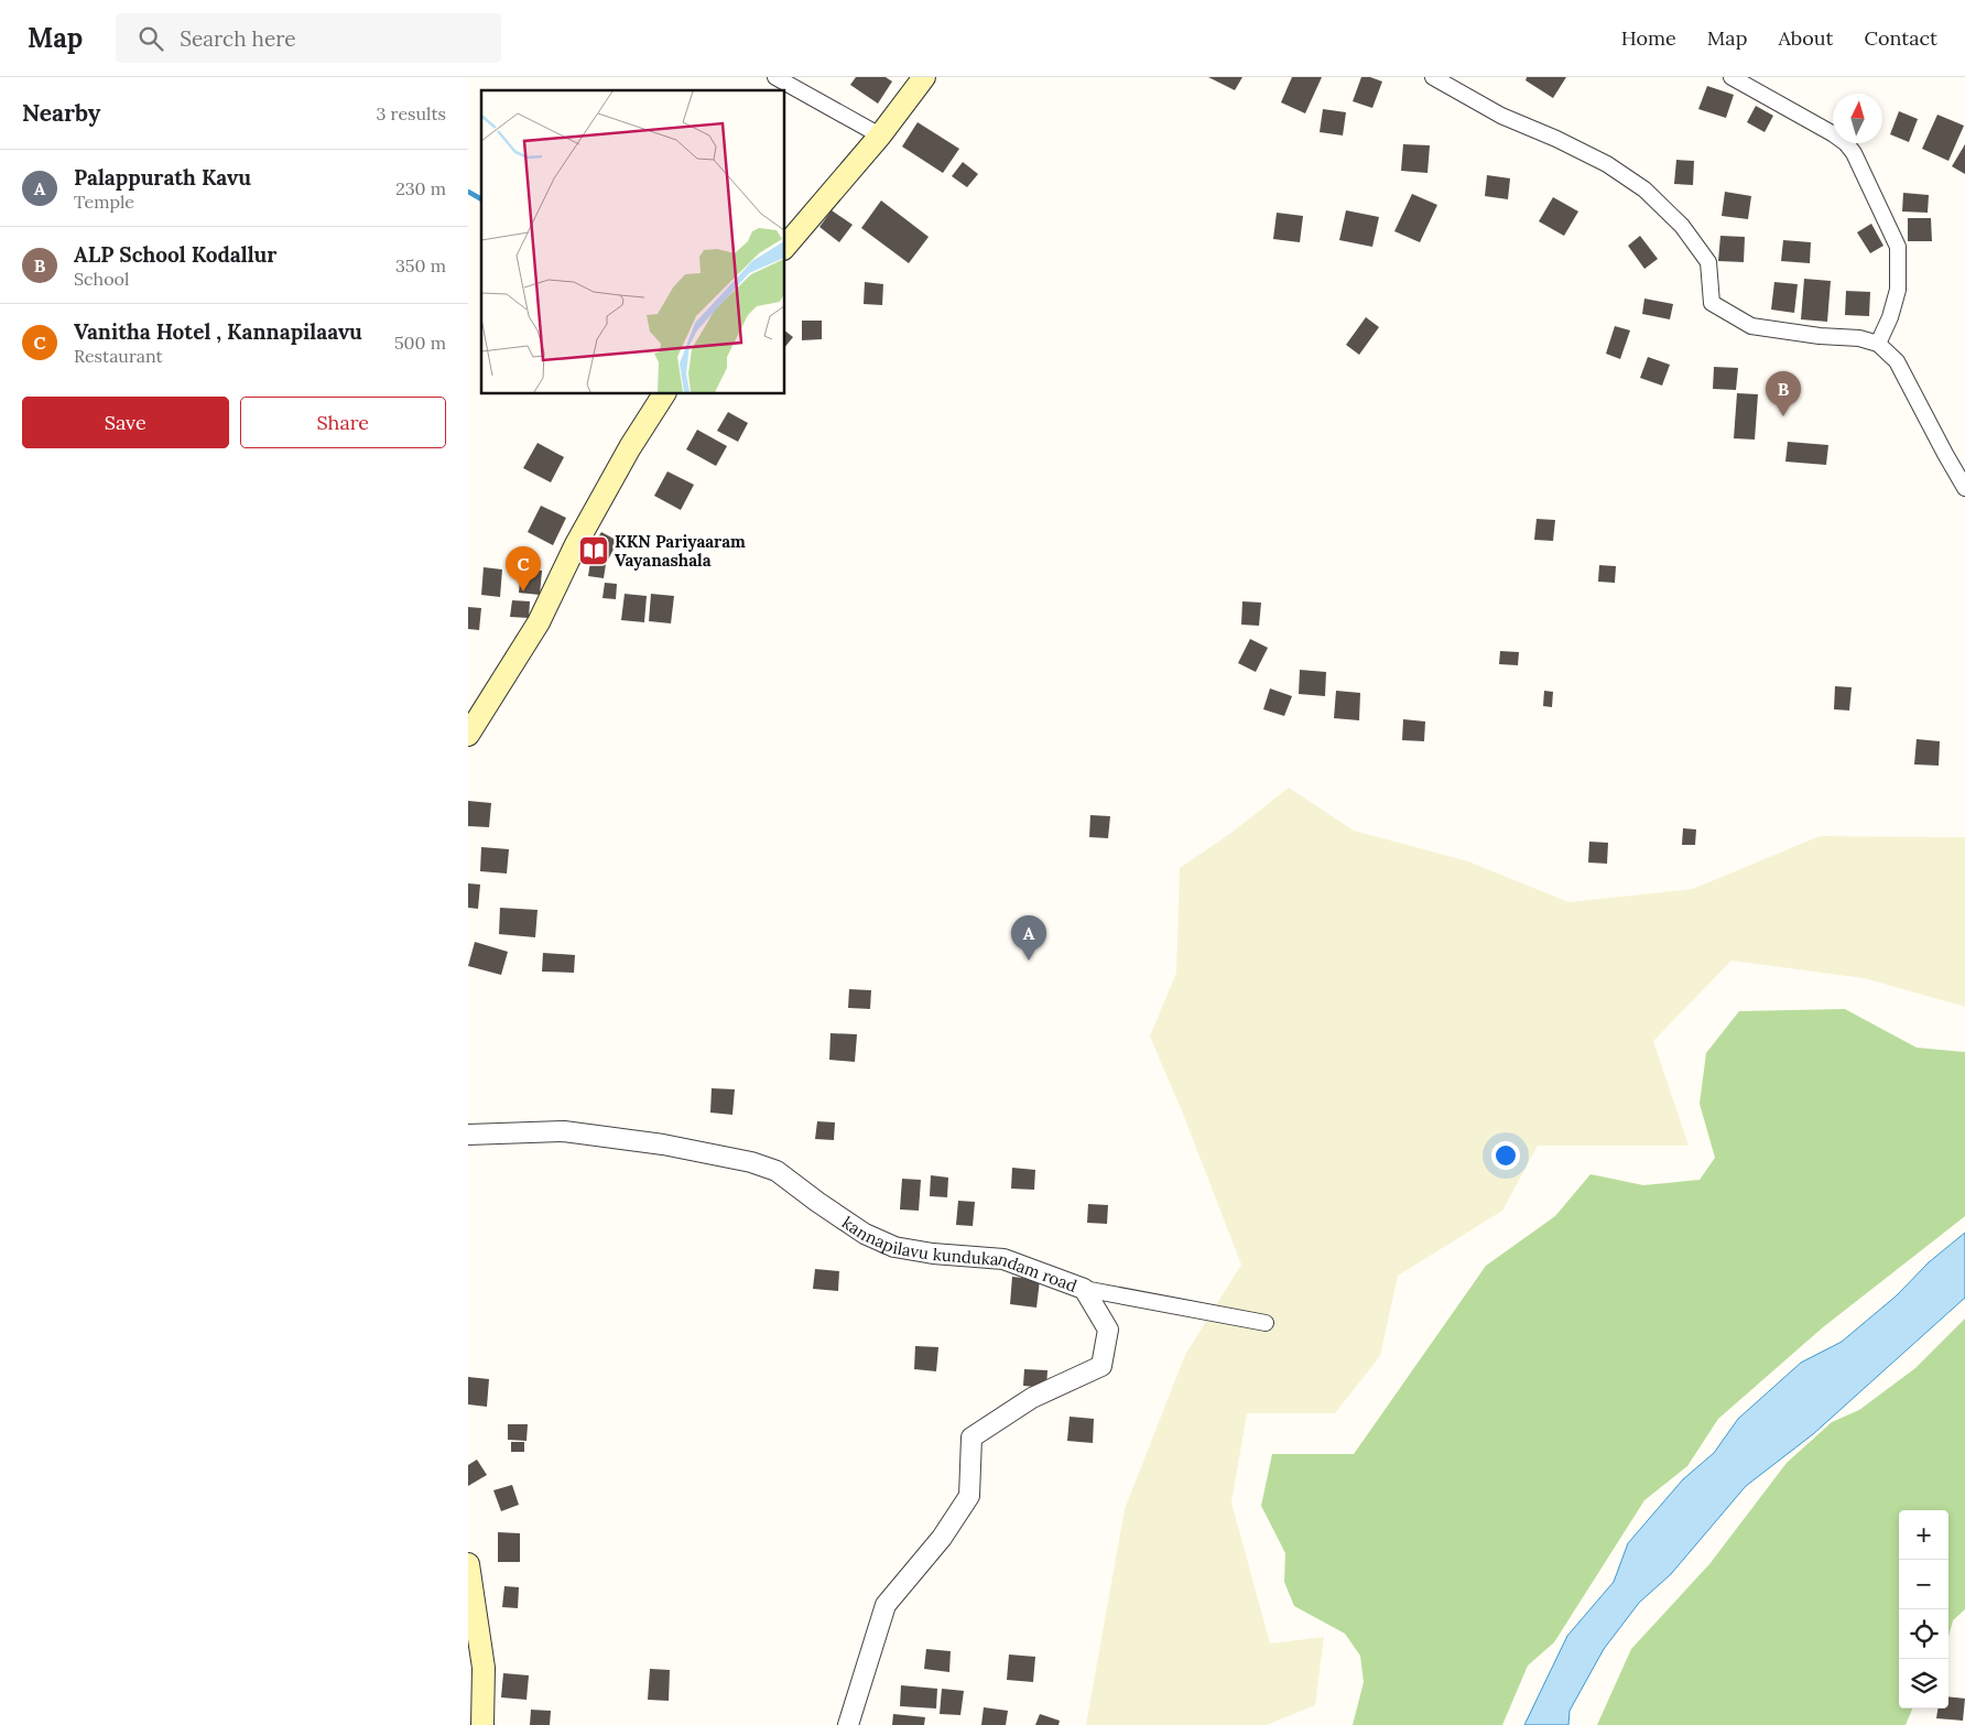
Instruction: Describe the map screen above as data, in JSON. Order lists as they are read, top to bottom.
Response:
{
  "streets": {
    "street": ["kannapilavu kundukandam road"]
  },
  "places": {
    "library": ["KKN Pariyaaram Vayanashala"]
  },
  "north": "top",
  "page": {
    "header": "Map",
    "search": "Search here",
    "nav": [
      "Home",
      "Map",
      "About",
      "Contact"
    ],
    "heading": ["Nearby", "3 results"],
    "list": [
      {
        "mark": "A",
        "name": "Palappurath Kavu",
        "note": "Temple",
        "value": "230 m"
      },
      {
        "mark": "B",
        "name": "ALP School Kodallur",
        "note": "School",
        "value": "350 m"
      },
      {
        "mark": "C",
        "name": "Vanitha Hotel , Kannapilaavu",
        "note": "Restaurant",
        "value": "500 m"
      }
    ],
    "pins": ["B", "C", "A"],
    "buttons": ["Save", "Share"],
    "map_buttons": ["+", "−"]
  }
}
